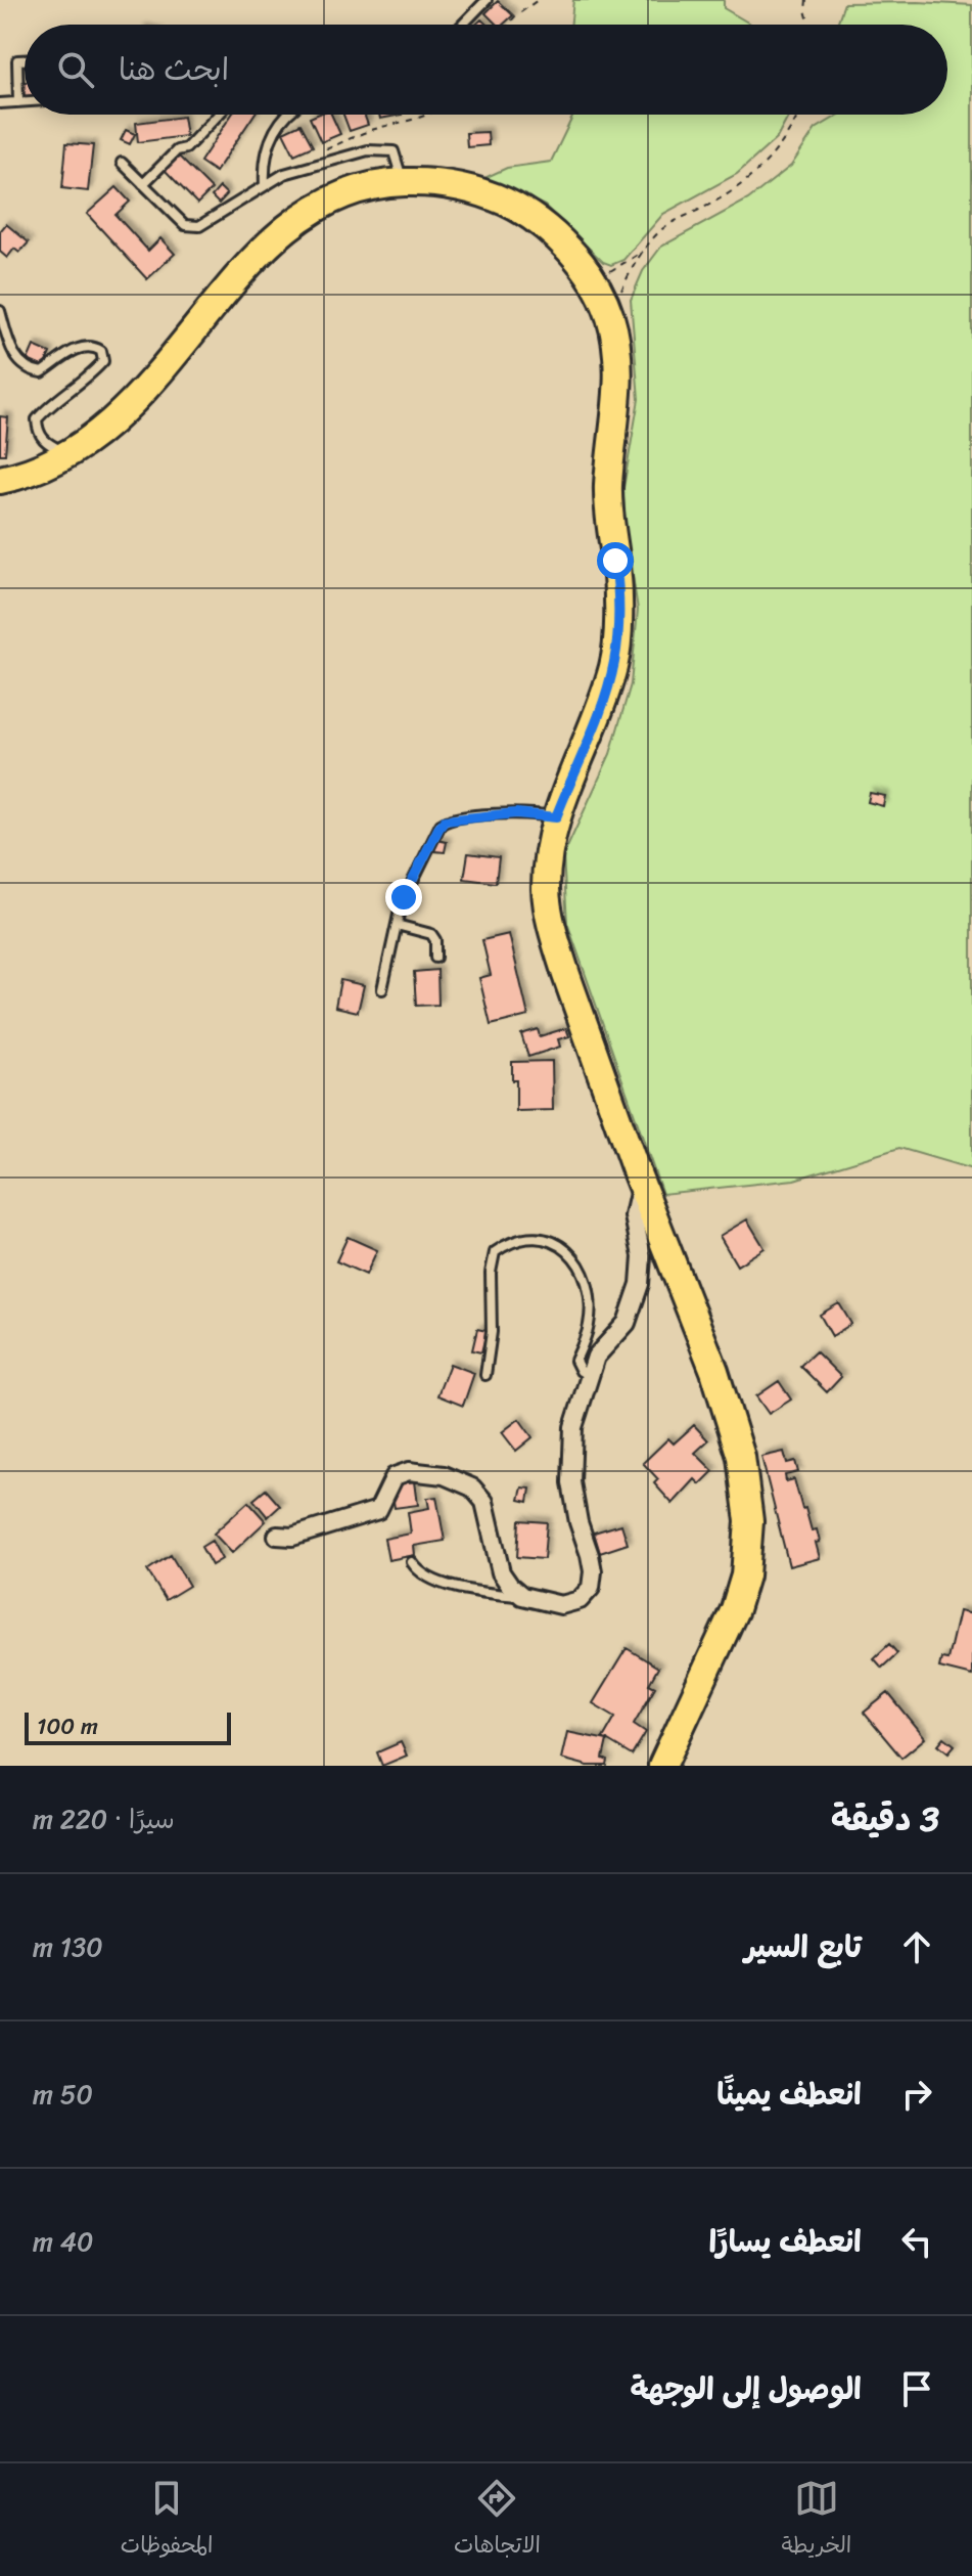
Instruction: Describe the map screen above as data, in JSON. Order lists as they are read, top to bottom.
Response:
{
  "scale_bar": "100 m",
  "page": {
    "search": "ابحث هنا",
    "scale": "100 m",
    "heading": ["3 دقيقة", "سيرًا · 220 m"],
    "list": [
      ["تابع السير", "130 m"],
      ["انعطف يمينًا", "50 m"],
      ["انعطف يسارًا", "40 m"],
      "الوصول إلى الوجهة"
    ],
    "nav": ["الخريطة", "الاتجاهات", "المحفوظات"]
  }
}
